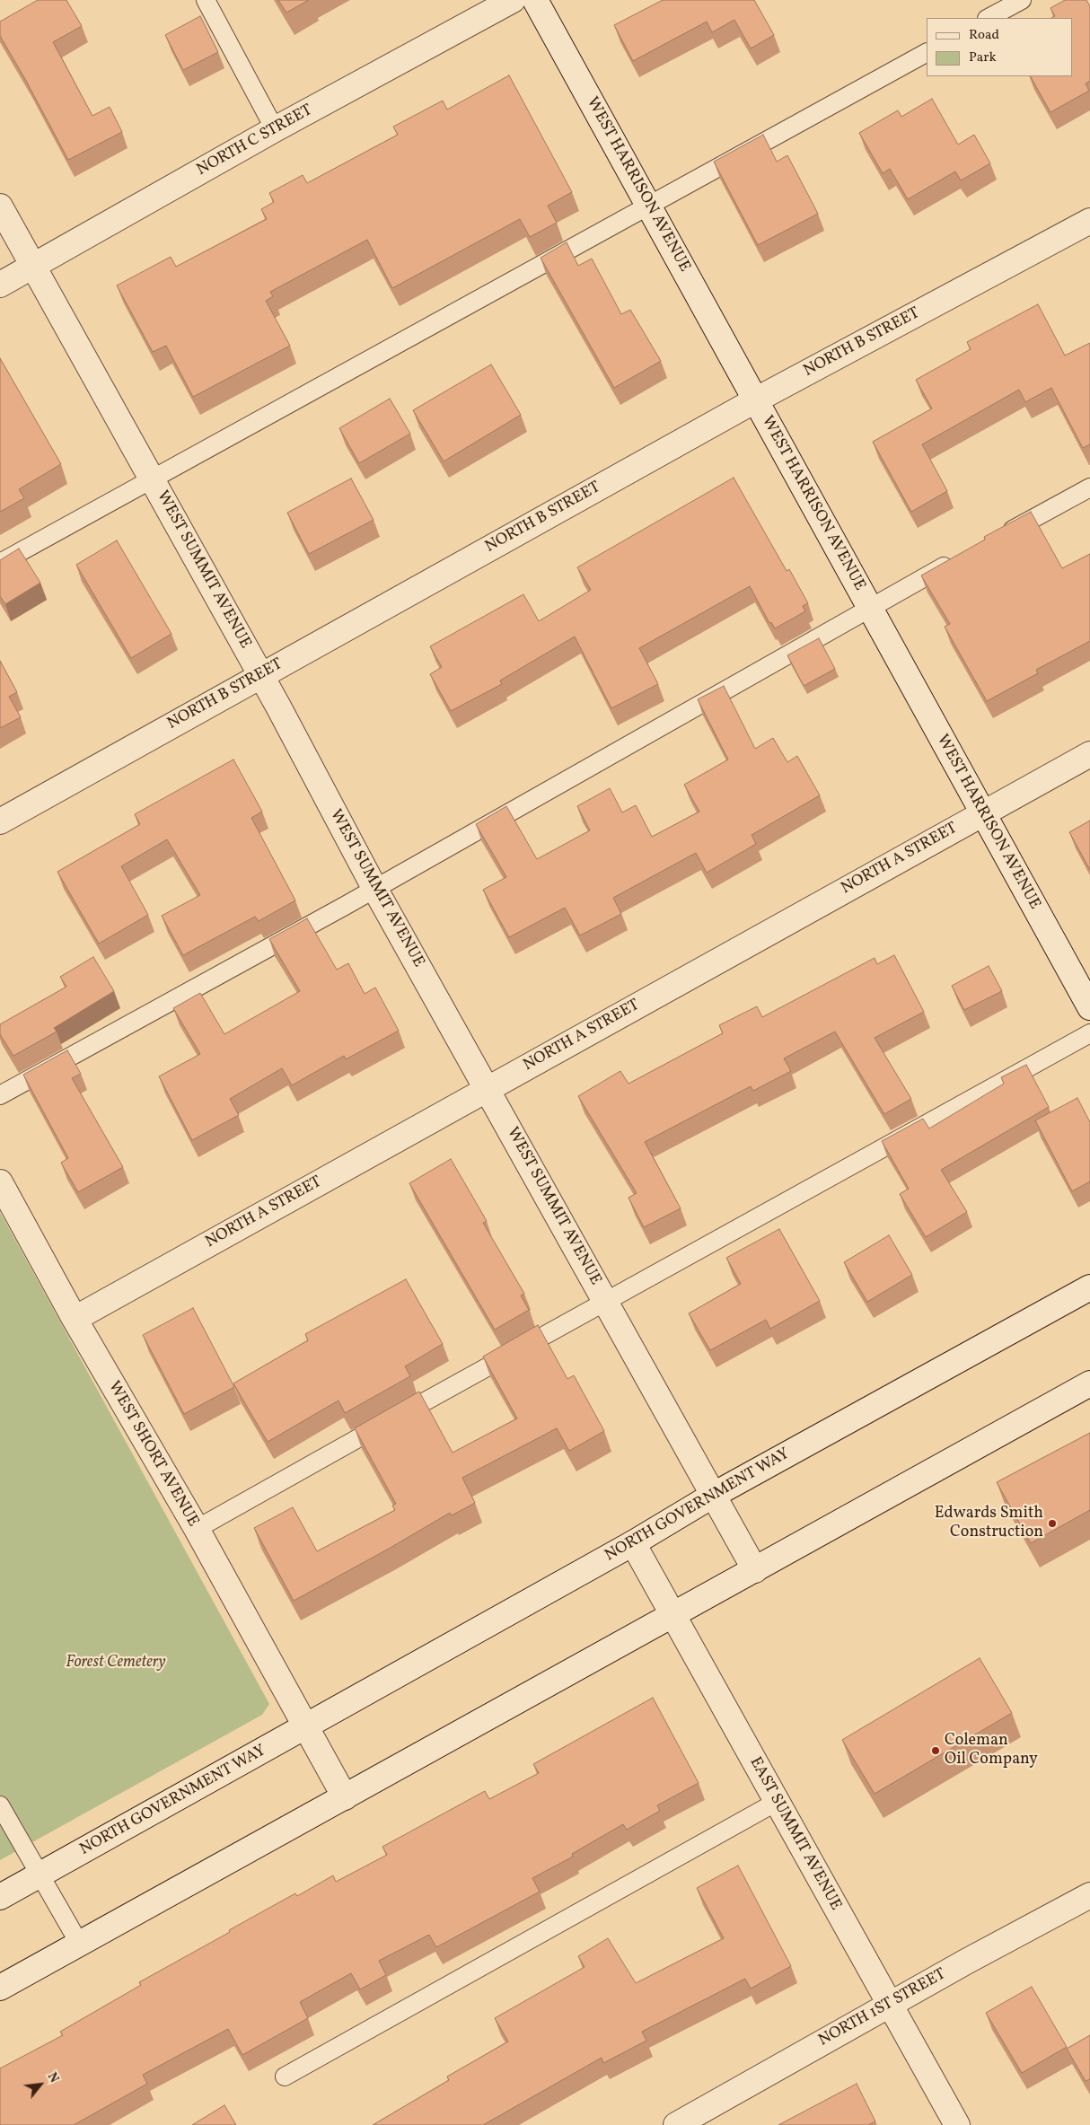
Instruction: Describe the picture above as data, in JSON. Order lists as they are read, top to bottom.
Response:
{
  "streets": {
    "street": [
      "NORTH C STREET",
      "WEST HARRISON AVENUE",
      "NORTH B STREET",
      "WEST SUMMIT AVENUE",
      "NORTH A STREET",
      "WEST SHORT AVENUE",
      "NORTH GOVERNMENT WAY",
      "EAST SUMMIT AVENUE",
      "NORTH 1ST STREET"
    ]
  },
  "crossings": [
    ["NORTH C STREET", "WEST SUMMIT AVENUE"],
    ["WEST HARRISON AVENUE", "NORTH B STREET"],
    ["WEST HARRISON AVENUE", "NORTH A STREET"],
    ["NORTH B STREET", "WEST SUMMIT AVENUE"],
    ["WEST SUMMIT AVENUE", "NORTH A STREET"],
    ["WEST SUMMIT AVENUE", "NORTH GOVERNMENT WAY"],
    ["NORTH A STREET", "WEST SHORT AVENUE"],
    ["WEST SHORT AVENUE", "NORTH GOVERNMENT WAY"],
    ["NORTH GOVERNMENT WAY", "EAST SUMMIT AVENUE"],
    ["EAST SUMMIT AVENUE", "NORTH 1ST STREET"]
  ],
  "parks": ["Forest Cemetery"],
  "places": ["Edwards Smith Construction", "Coleman Oil Company"],
  "legend": ["Road", "Park"],
  "north": "top right"
}
